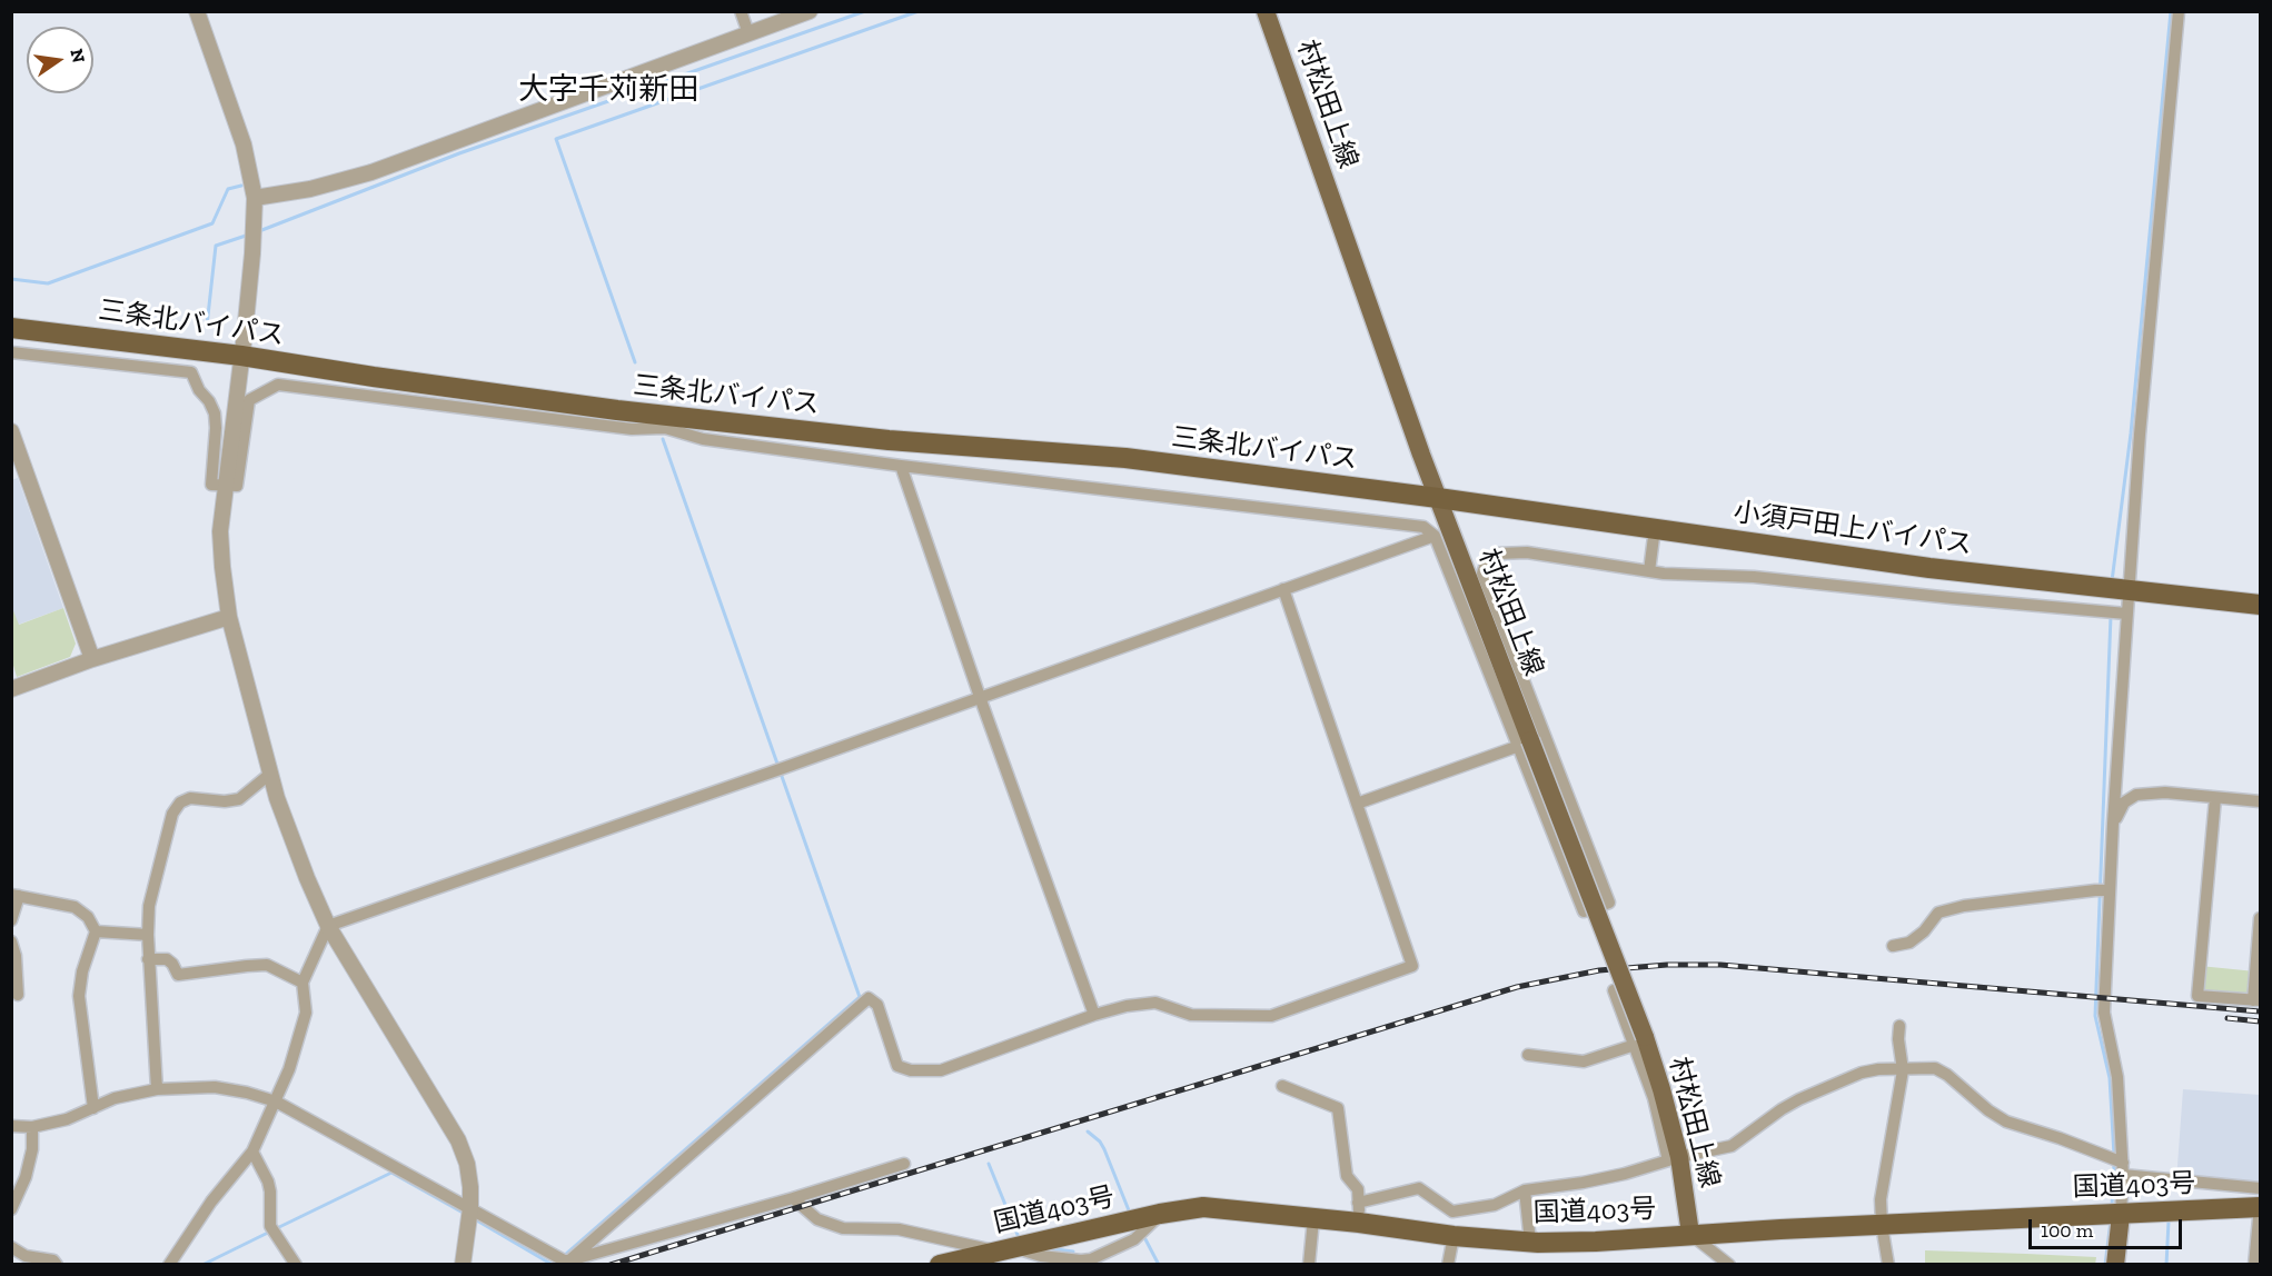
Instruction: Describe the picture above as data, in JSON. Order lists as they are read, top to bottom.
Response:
{
  "streets": {
    "highway": ["三条北バイパス", "小須戸田上バイパス", "国道403号"],
    "main road": ["村松田上線"]
  },
  "crossings": [
    ["村松田上線", "三条北バイパス"],
    ["村松田上線", "小須戸田上バイパス"],
    ["村松田上線", "国道403号"],
    ["三条北バイパス", "小須戸田上バイパス"]
  ],
  "districts": ["大字千苅新田"],
  "scale_bar": "100 m",
  "north": "right"
}
